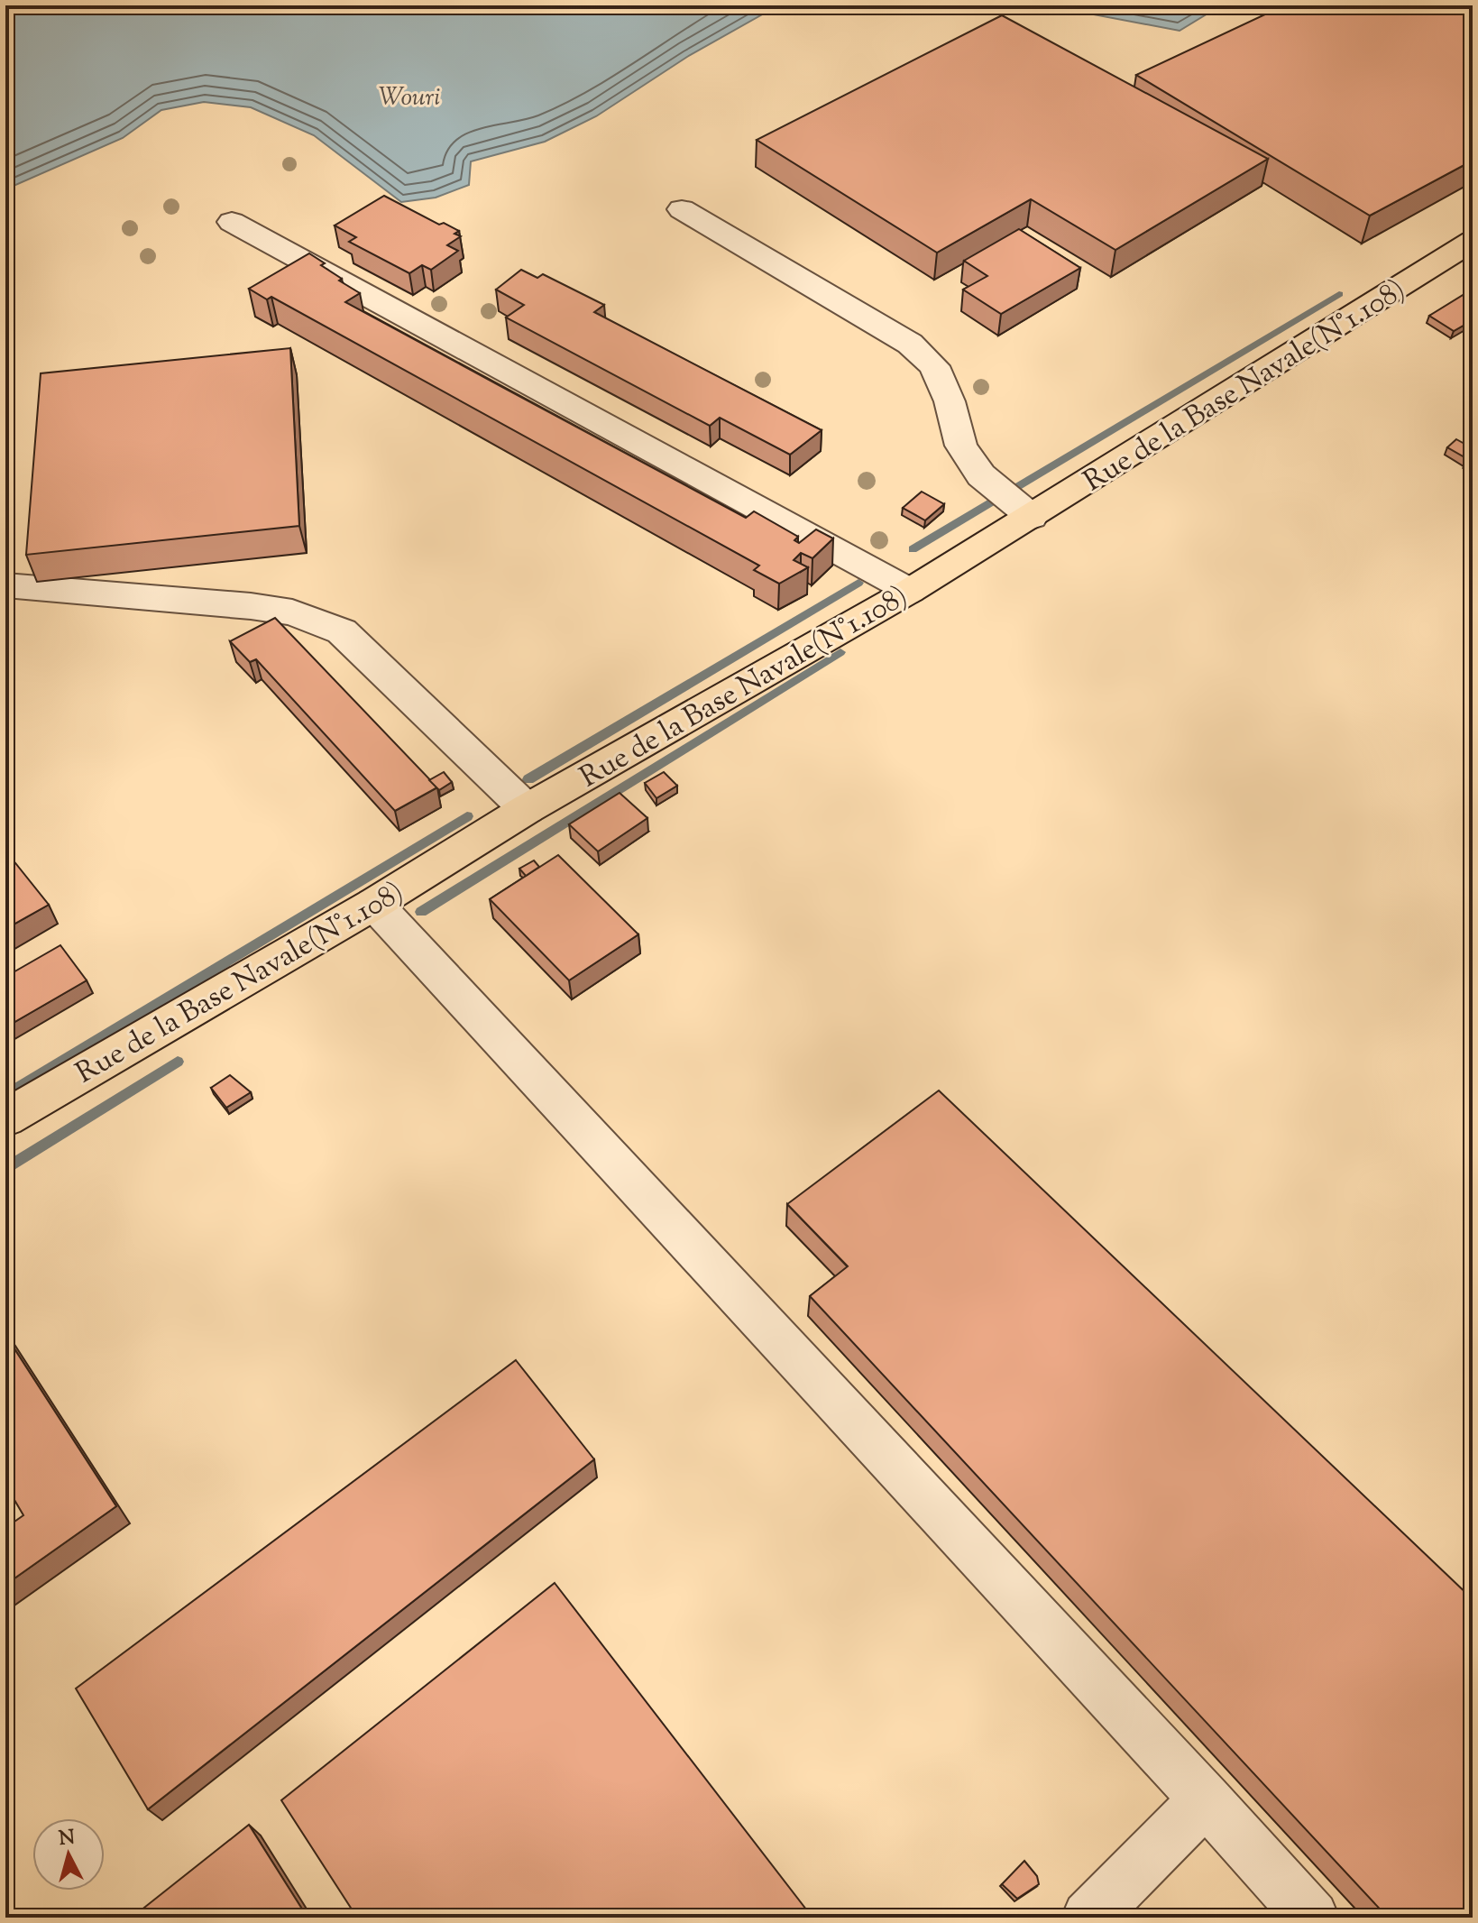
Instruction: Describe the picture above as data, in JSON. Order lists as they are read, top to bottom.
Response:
{
  "streets": {
    "main road": ["Rue de la Base Navale(N°1.108)"]
  },
  "water": ["Wouri"],
  "north": "top"
}
